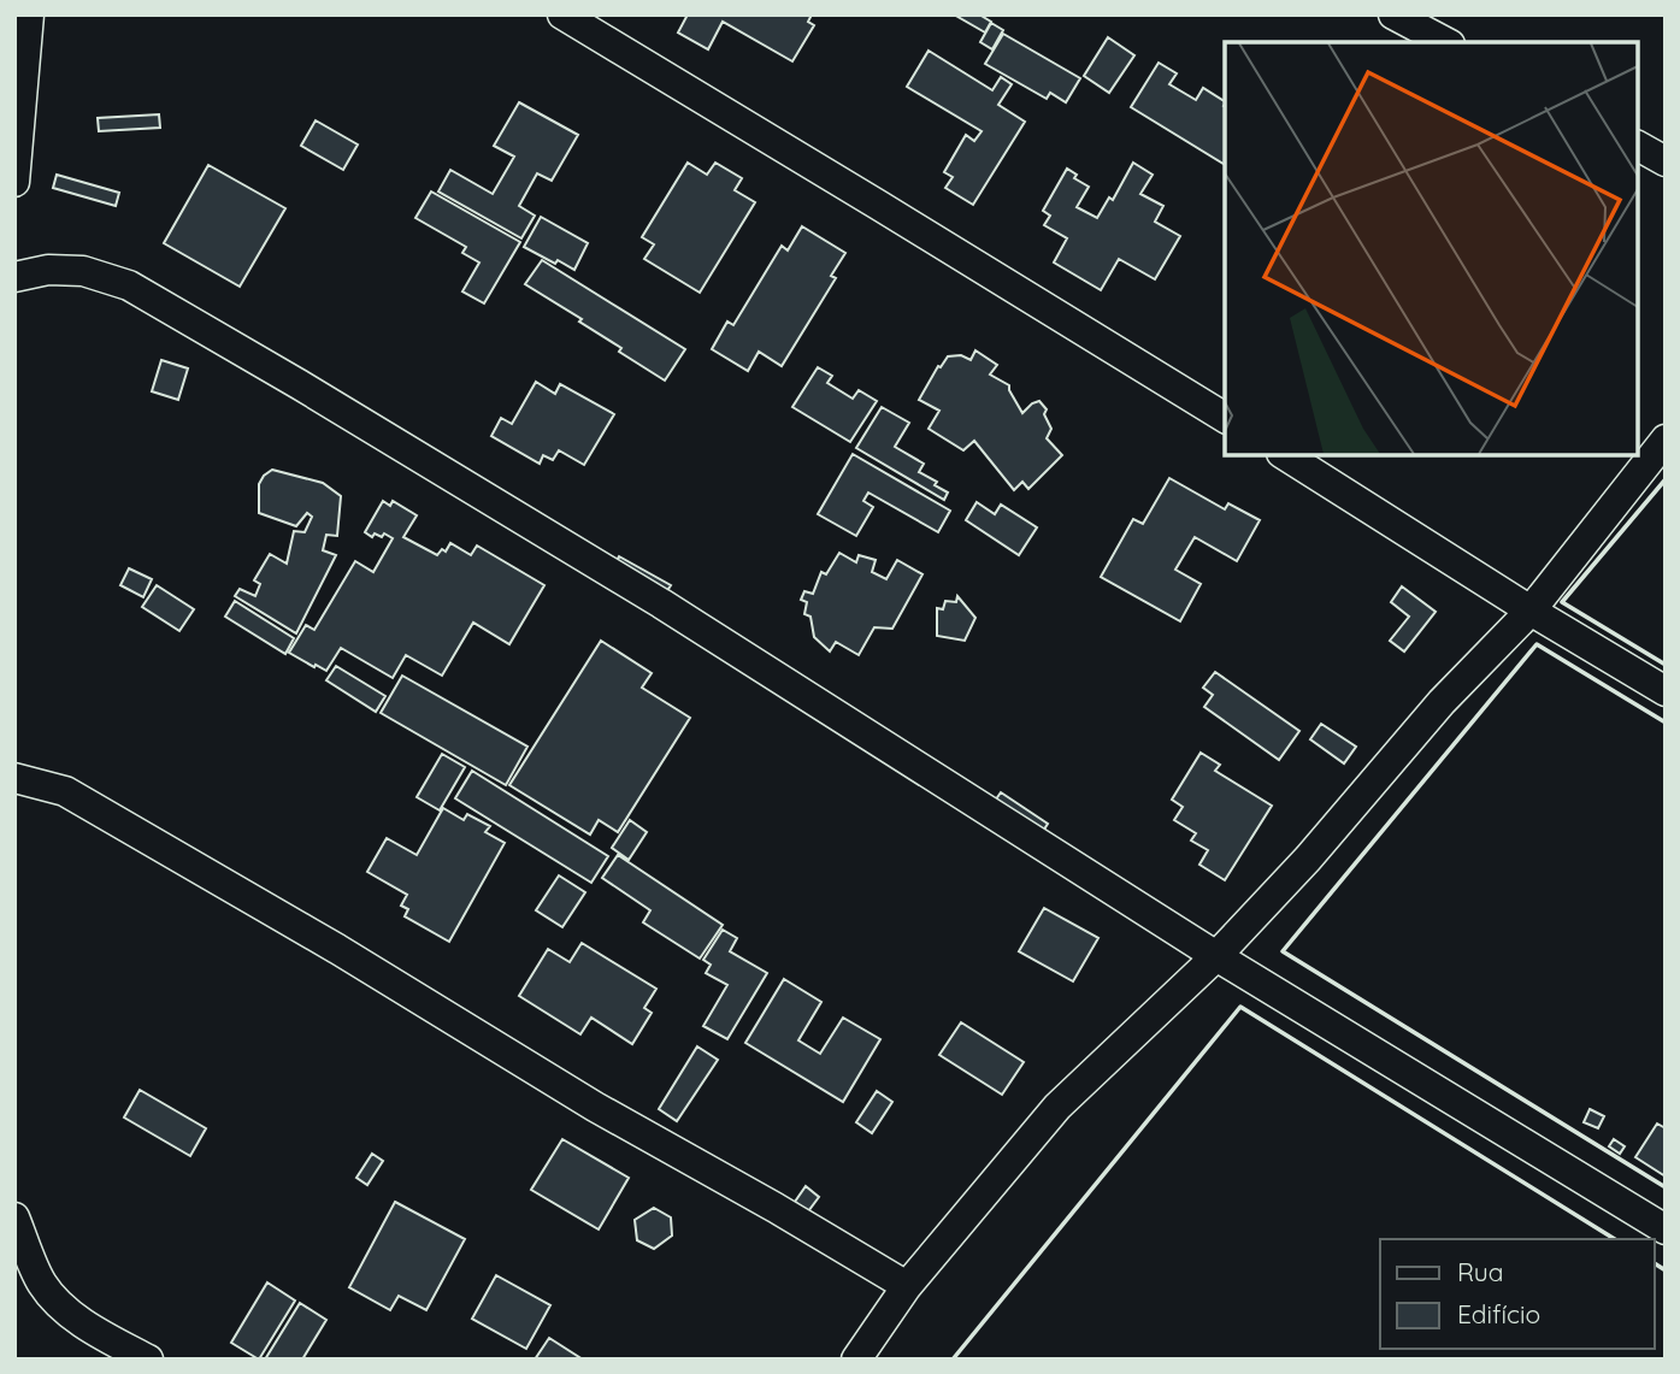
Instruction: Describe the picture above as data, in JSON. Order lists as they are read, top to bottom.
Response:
{
  "legend": ["Rua", "Edifício"]
}
